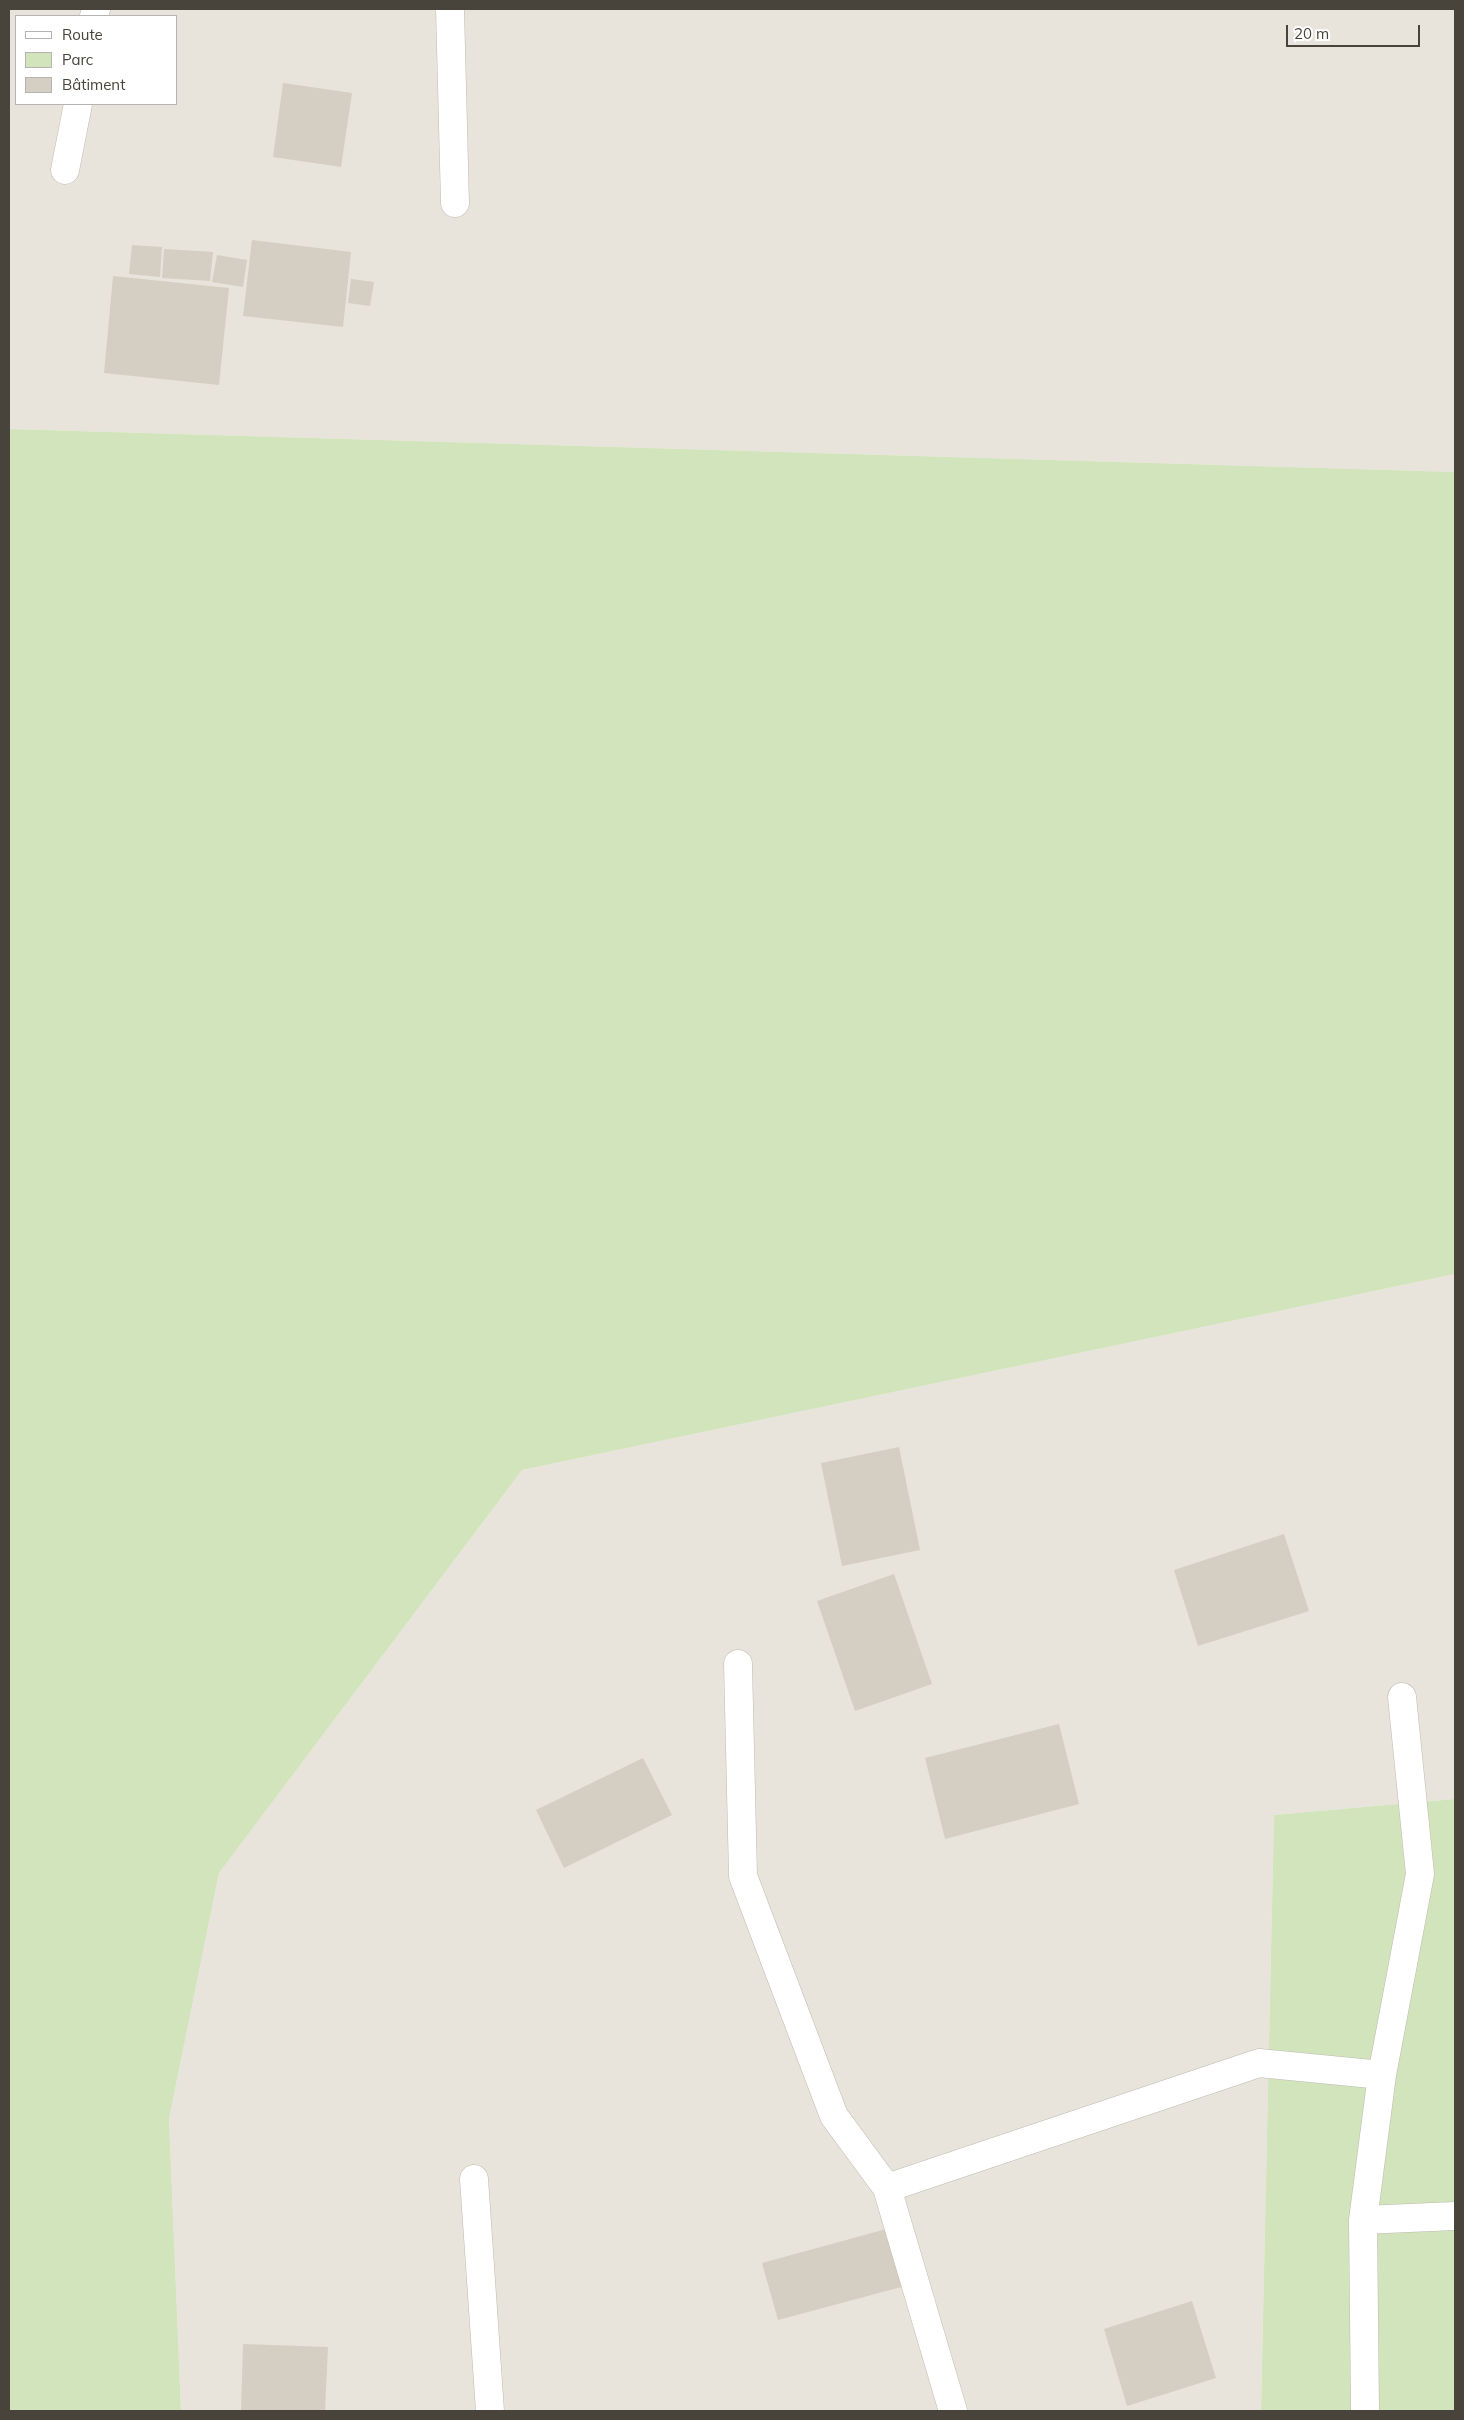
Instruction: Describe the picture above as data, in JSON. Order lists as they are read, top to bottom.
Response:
{
  "legend": ["Route", "Parc", "Bâtiment"],
  "scale_bar": "20 m"
}
